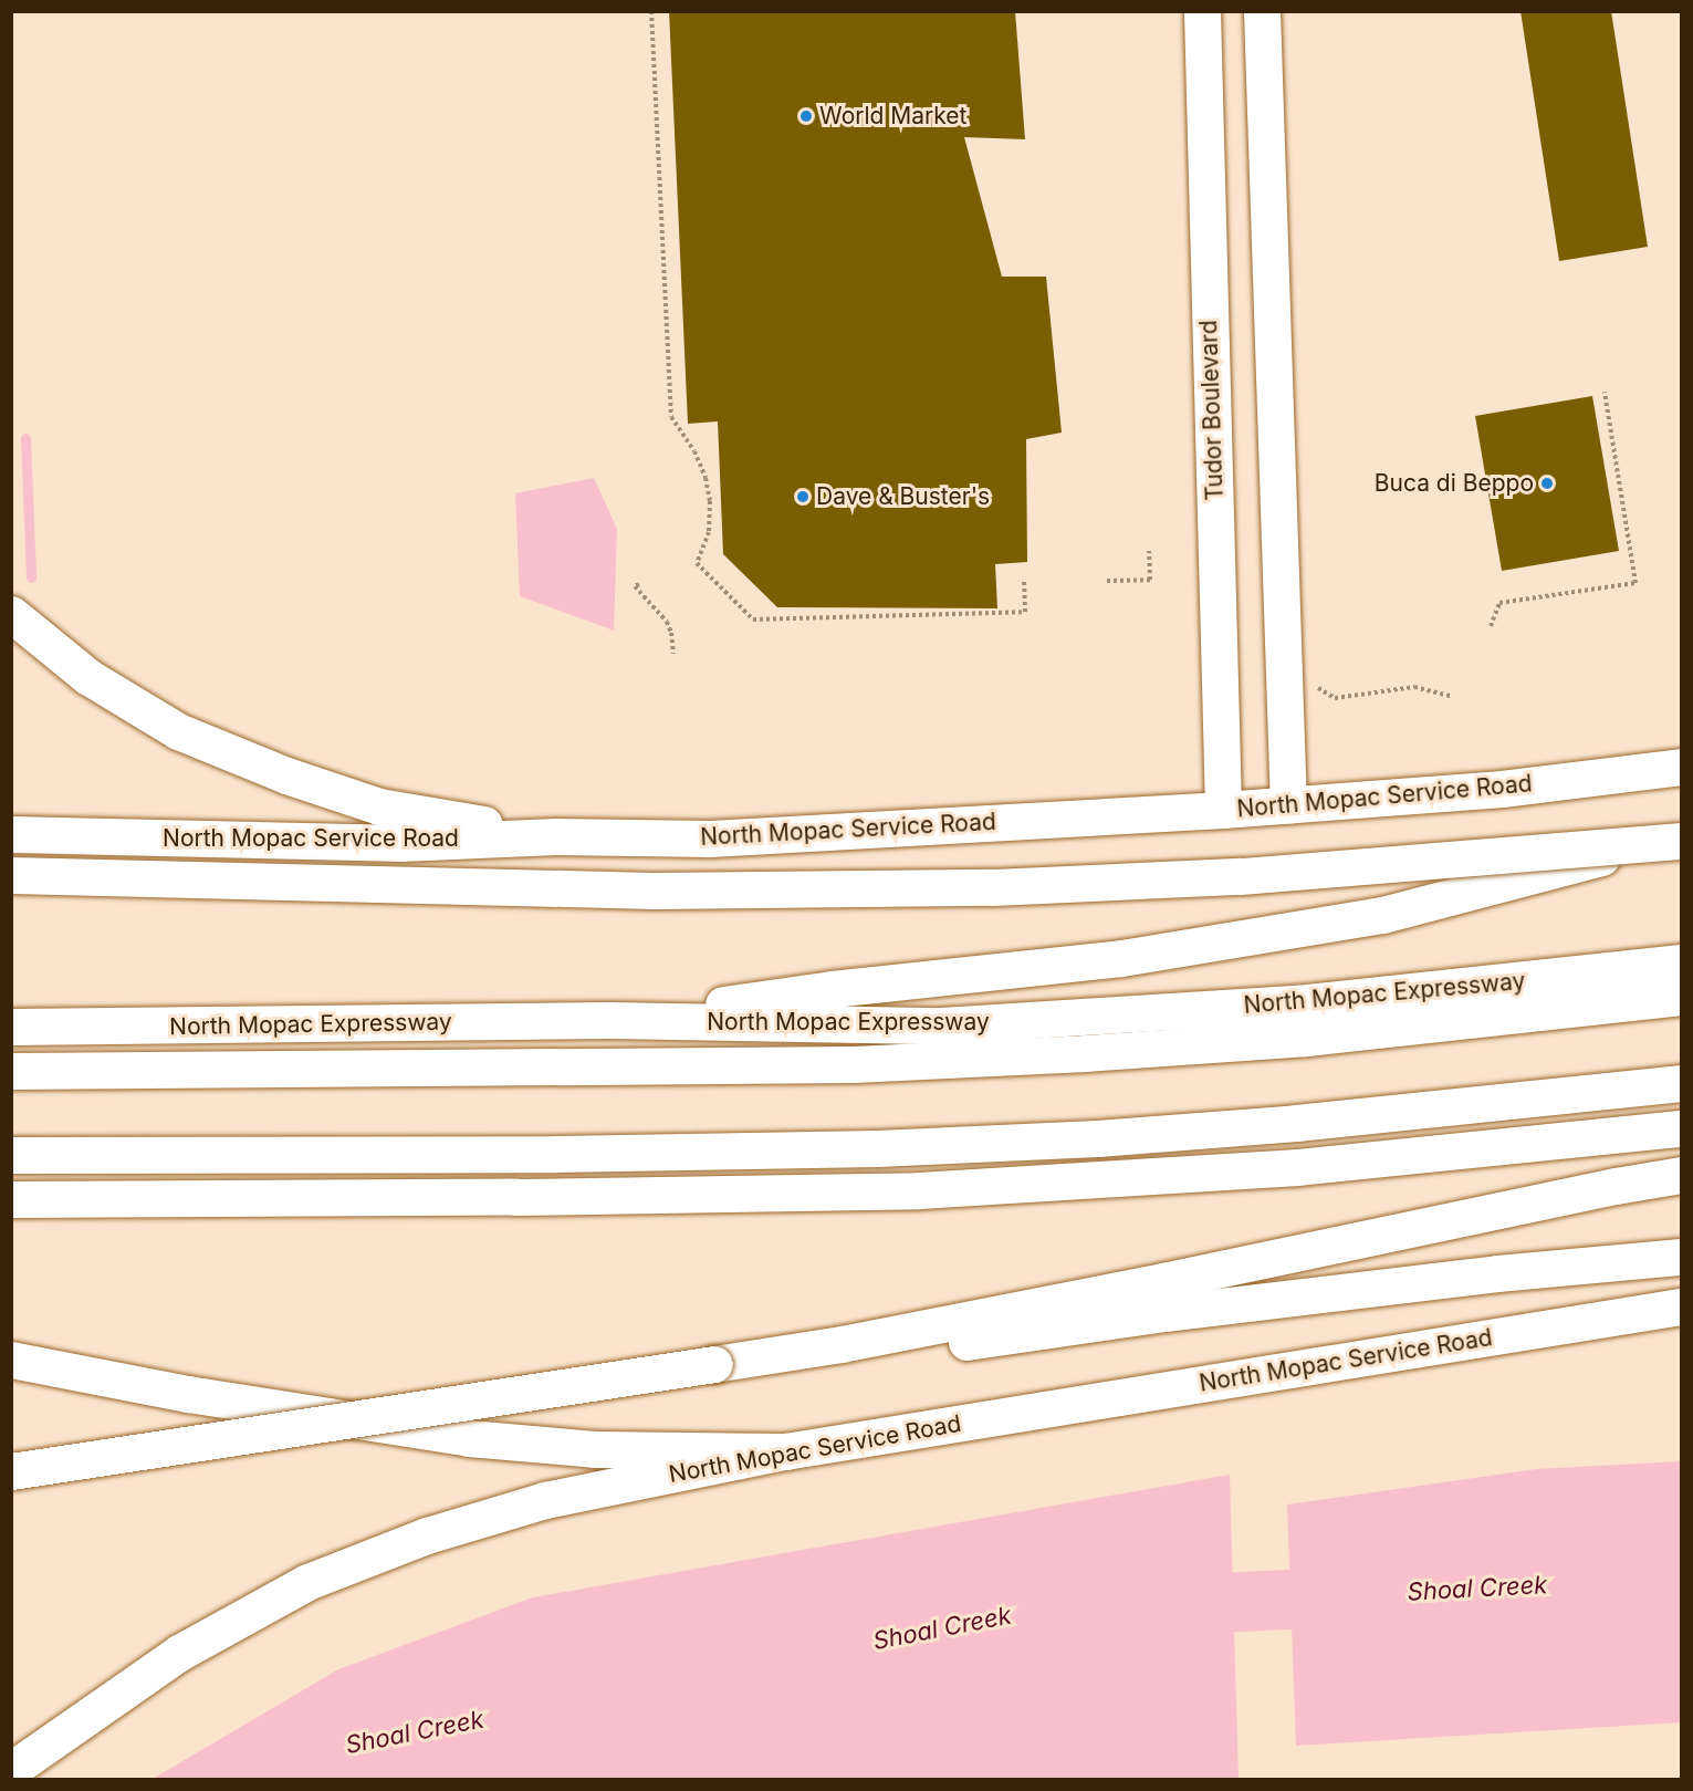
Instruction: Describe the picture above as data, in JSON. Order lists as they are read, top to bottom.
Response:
{
  "streets": {
    "main road": ["Tudor Boulevard", "North Mopac Service Road", "North Mopac Expressway"]
  },
  "crossings": [
    ["Tudor Boulevard", "North Mopac Service Road"]
  ],
  "water": ["Shoal Creek"],
  "places": ["World Market", "Buca di Beppo", "Dave & Buster's"]
}
